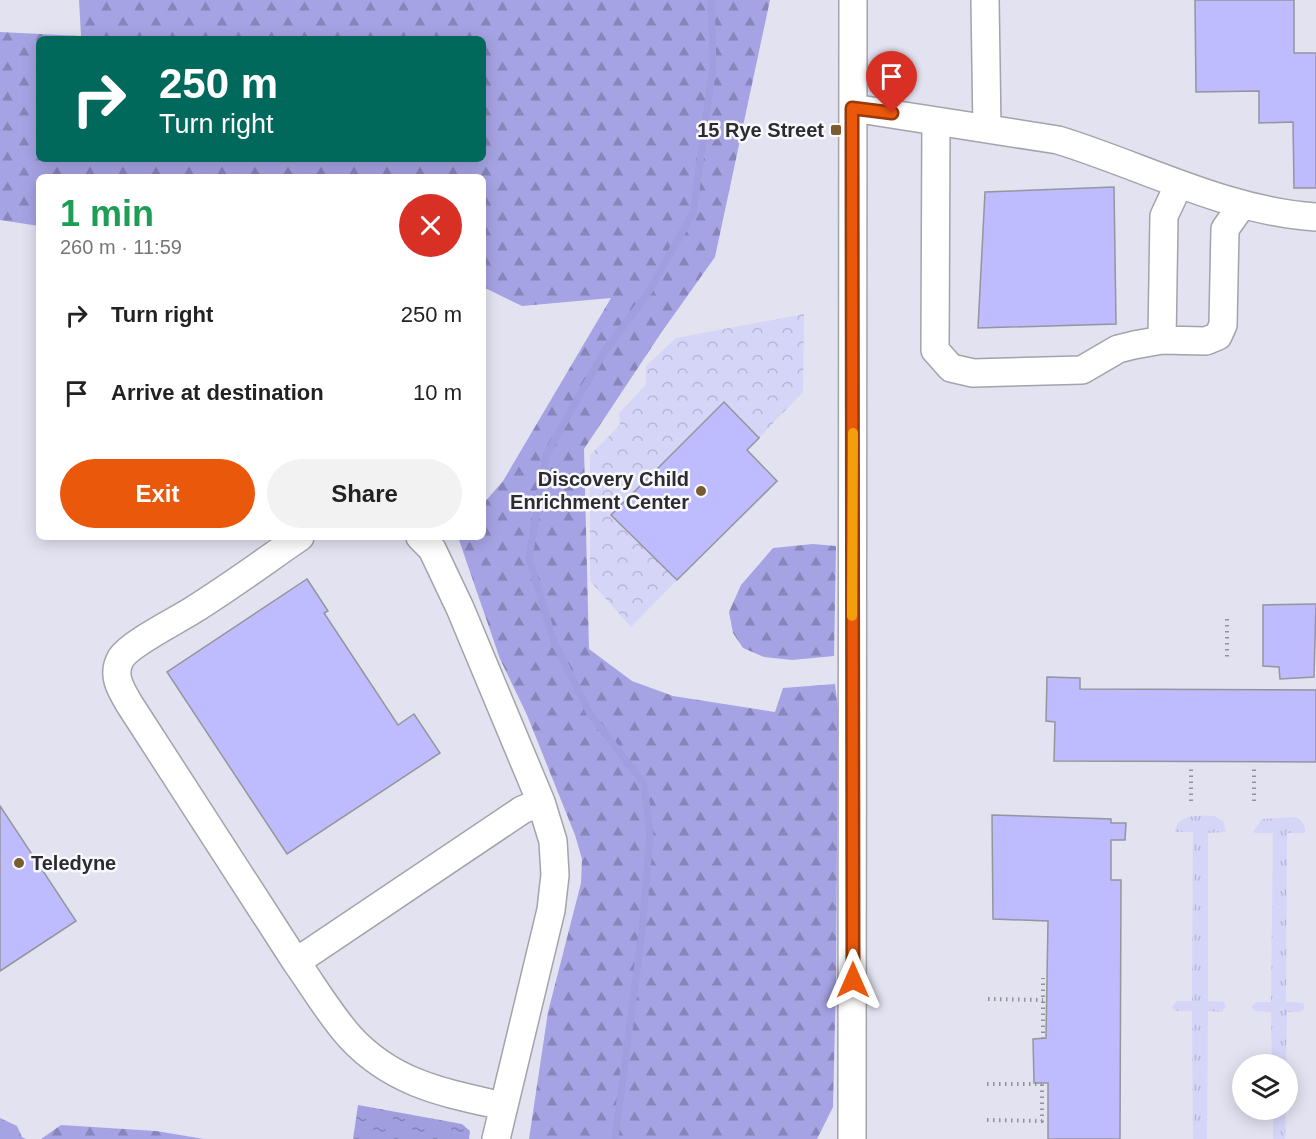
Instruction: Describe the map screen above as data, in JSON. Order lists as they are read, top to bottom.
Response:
{
  "places": {
    "transit": ["15 Rye Street"],
    "other": ["Discovery Child Enrichment Center", "Teledyne"]
  },
  "page": {
    "turn": ["250 m", "Turn right"],
    "heading": ["1 min", "260 m · 11:59"],
    "list": [
      {
        "name": "Turn right",
        "value": "250 m"
      },
      {
        "name": "Arrive at destination",
        "value": "10 m"
      }
    ],
    "buttons": ["Exit", "Share"]
  }
}
